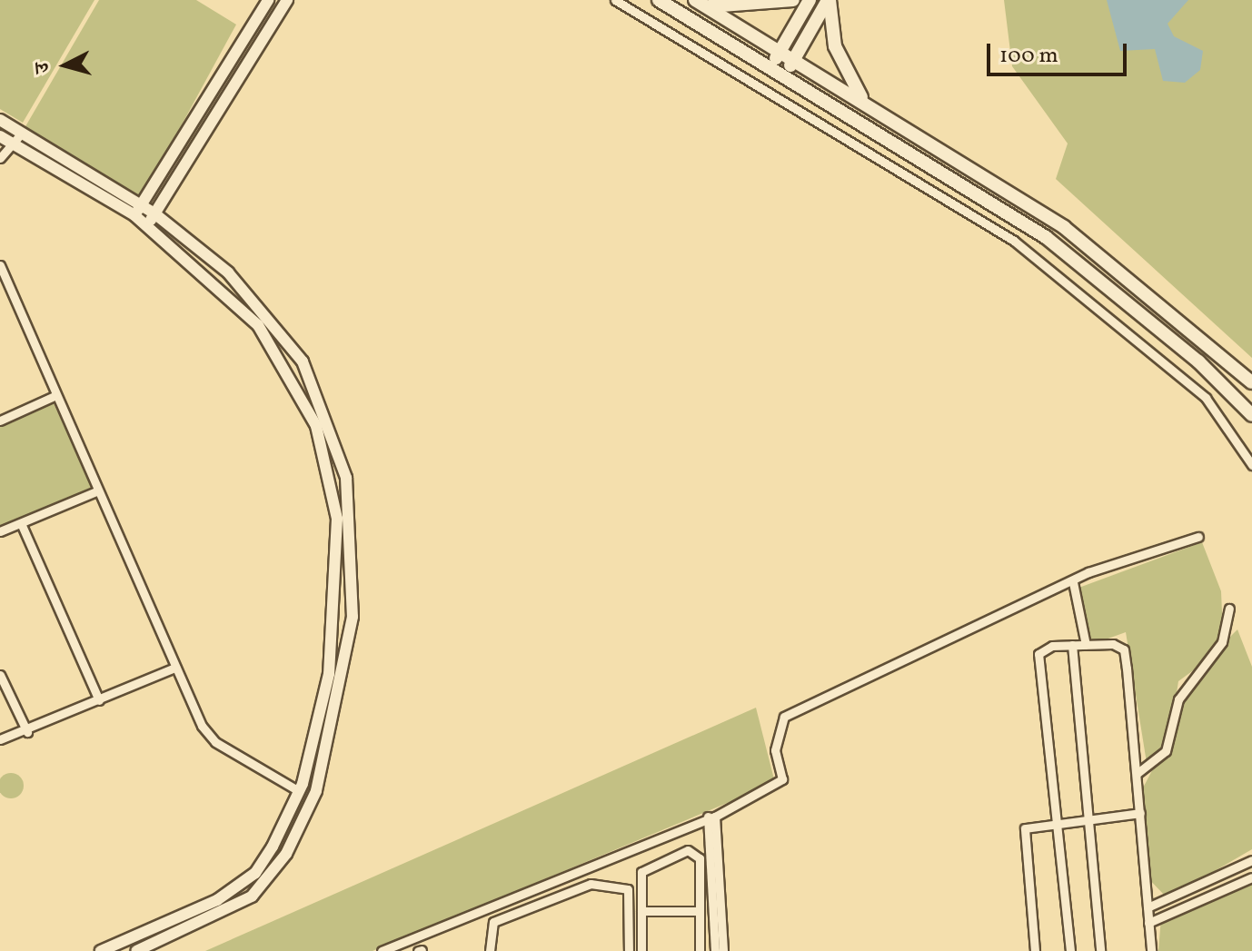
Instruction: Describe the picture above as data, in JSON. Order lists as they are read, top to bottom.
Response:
{
  "scale_bar": "100 m",
  "north": "left"
}
